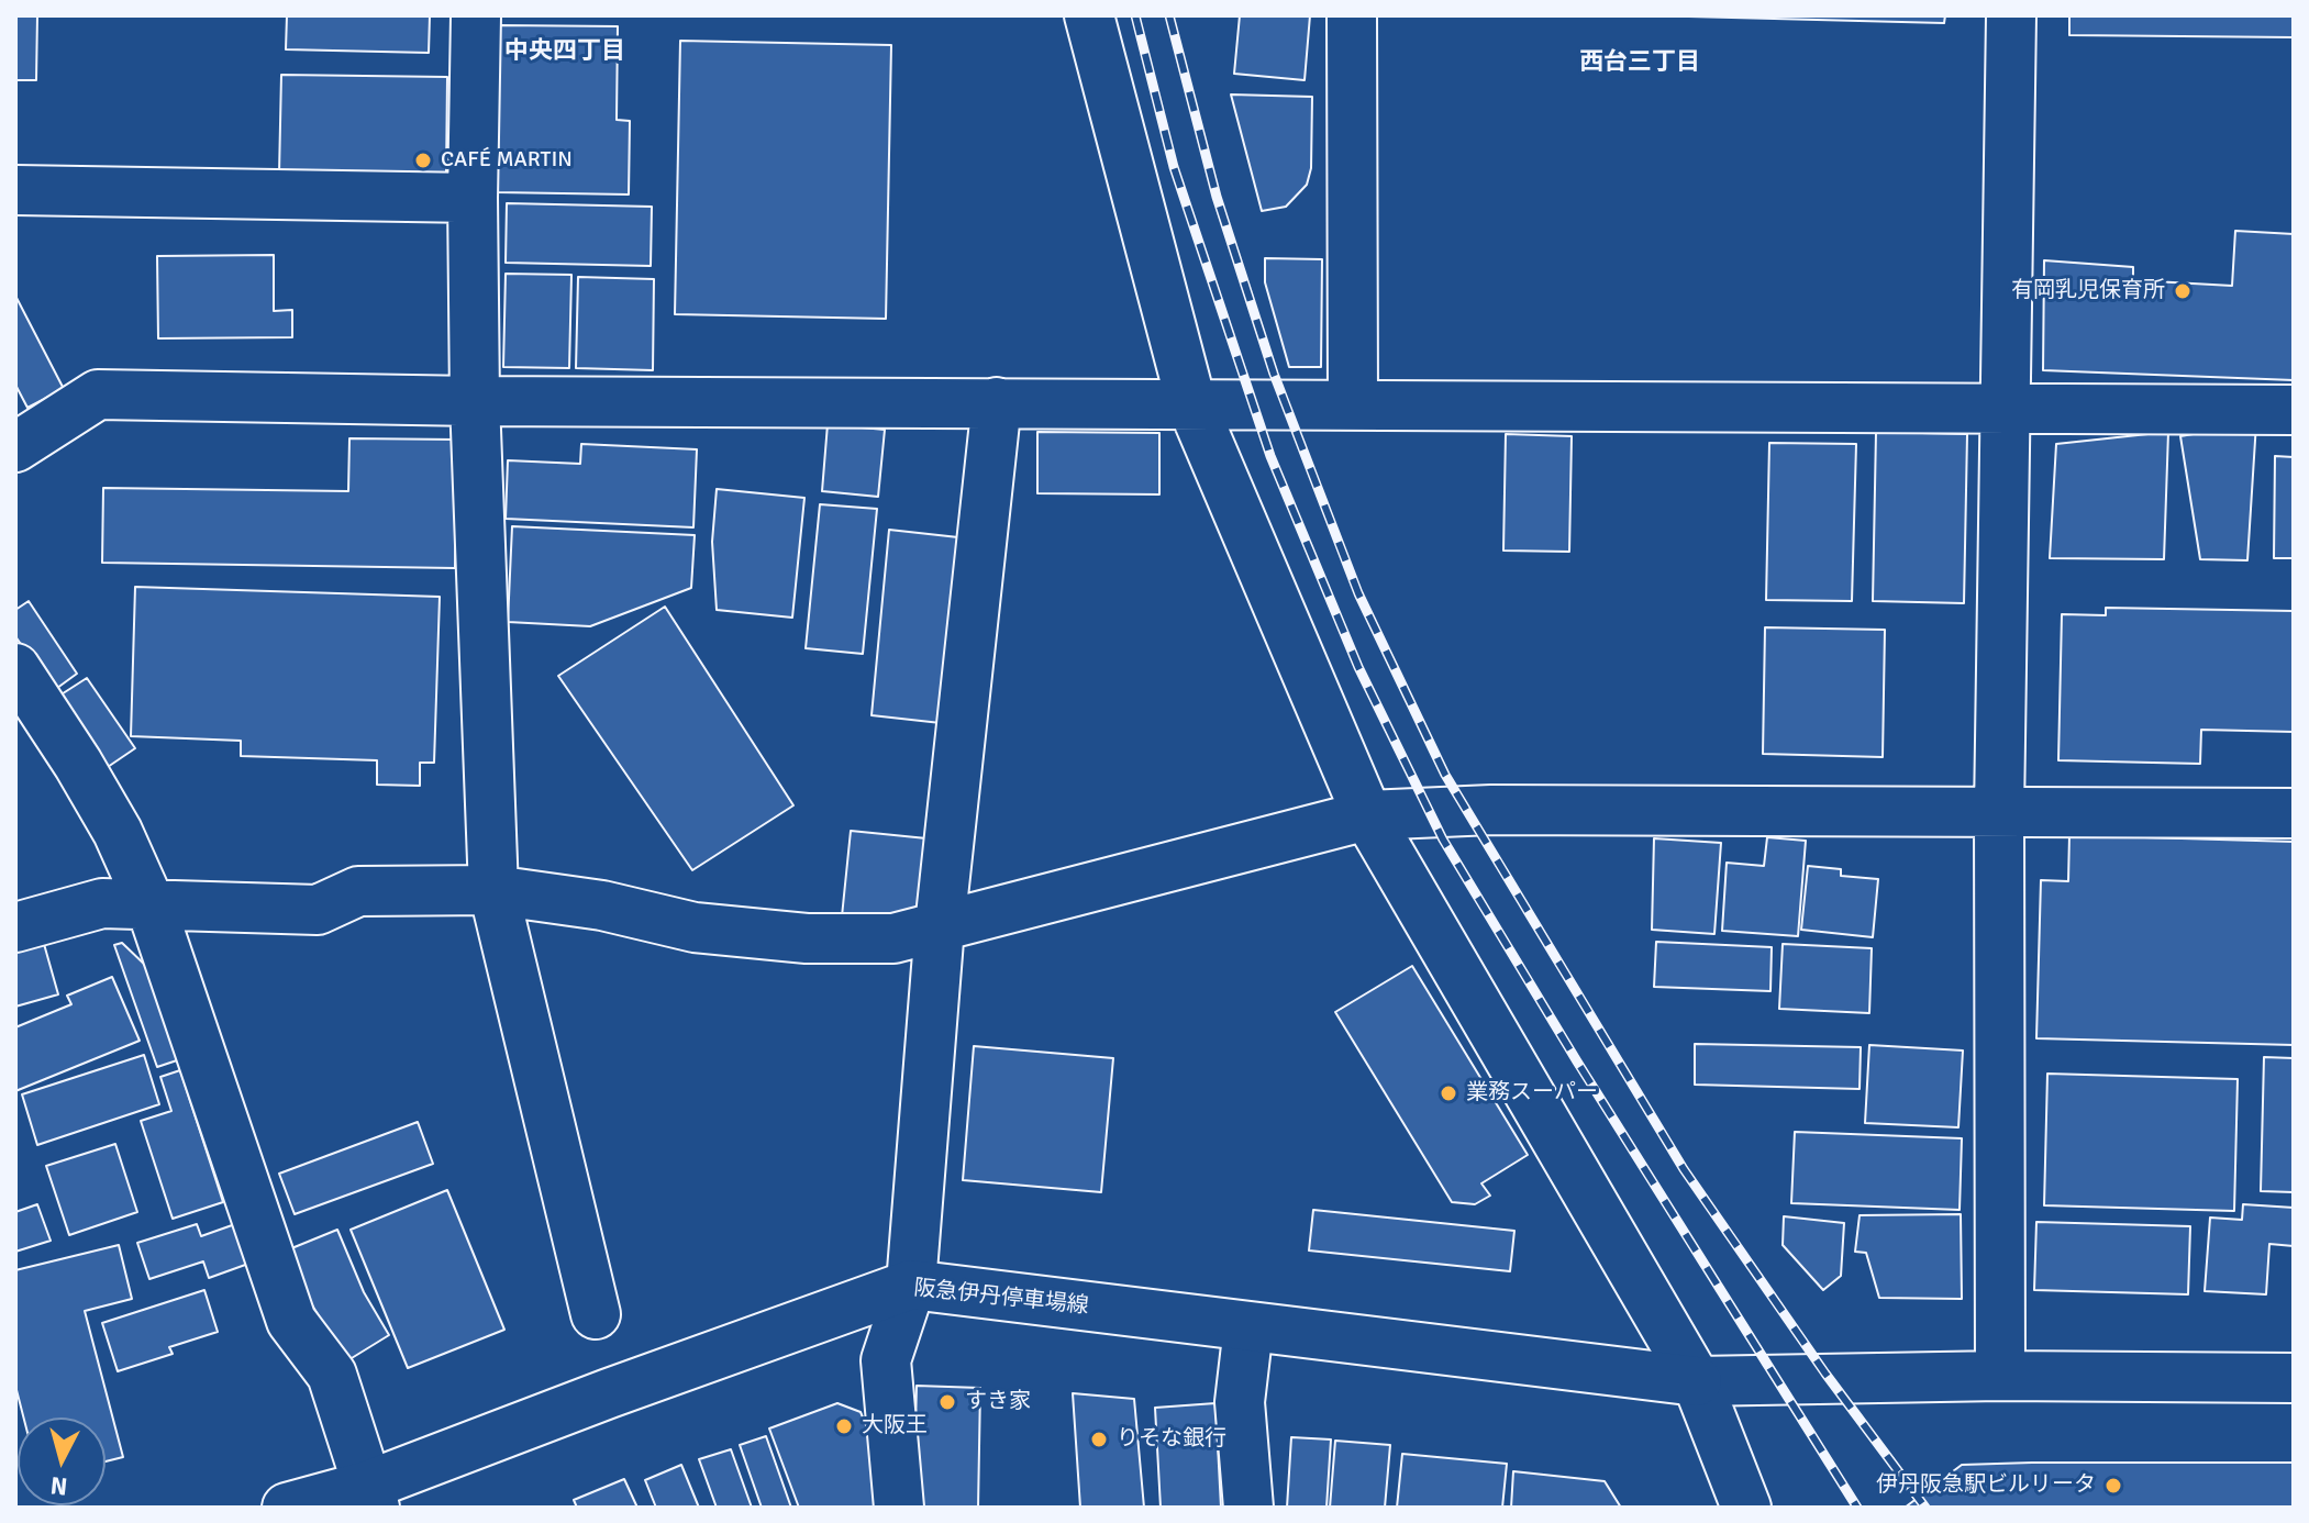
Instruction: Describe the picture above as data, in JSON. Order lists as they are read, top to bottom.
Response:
{
  "streets": {
    "street": ["阪急伊丹停車場線"]
  },
  "districts": ["中央四丁目", "西台三丁目"],
  "places": [
    "CAFÉ MARTIN",
    "有岡乳児保育所",
    "業務スーパー",
    "すき家",
    "大阪王",
    "りそな銀行",
    "伊丹阪急駅ビルリータ"
  ],
  "north": "bottom"
}
